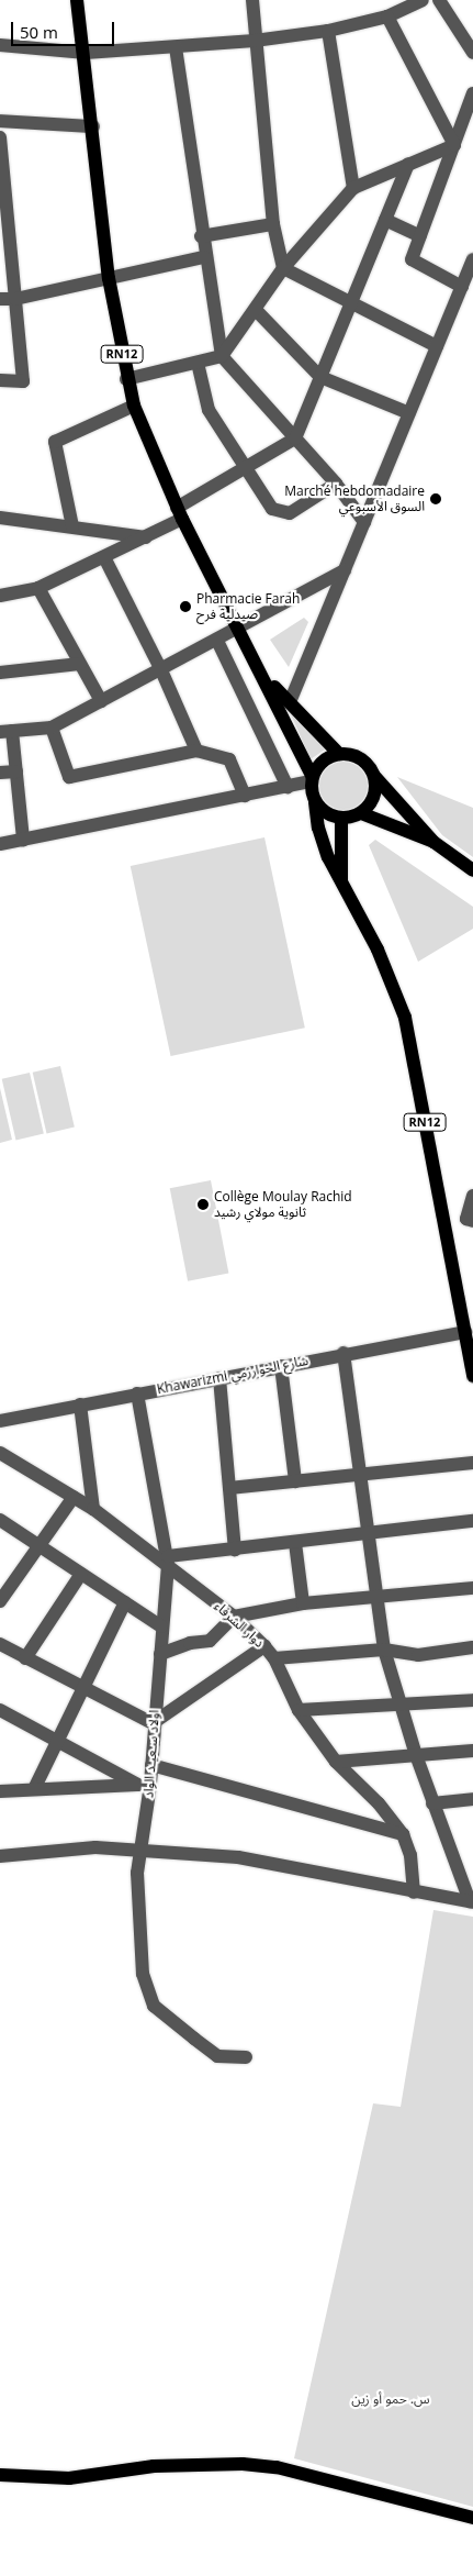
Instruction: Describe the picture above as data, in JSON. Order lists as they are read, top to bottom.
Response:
{
  "streets": {
    "main road": ["RN12"],
    "street": ["Khawarizmi شارع الخوارزمي", "دوار الشرفاء", "اولاد سـعيـد الواد"]
  },
  "crossings": [
    ["RN12", "Khawarizmi شارع الخوارزمي"],
    ["Khawarizmi شارع الخوارزمي", "اولاد سـعيـد الواد"],
    ["دوار الشرفاء", "اولاد سـعيـد الواد"]
  ],
  "parks": ["س. حمو أو زين"],
  "places": ["Marché hebdomadaire السوق الأسبوعي", "Pharmacie Farah صيدلية فرح", "Collège Moulay Rachid ثانوية مولاي رشيد"],
  "scale_bar": "50 m"
}
